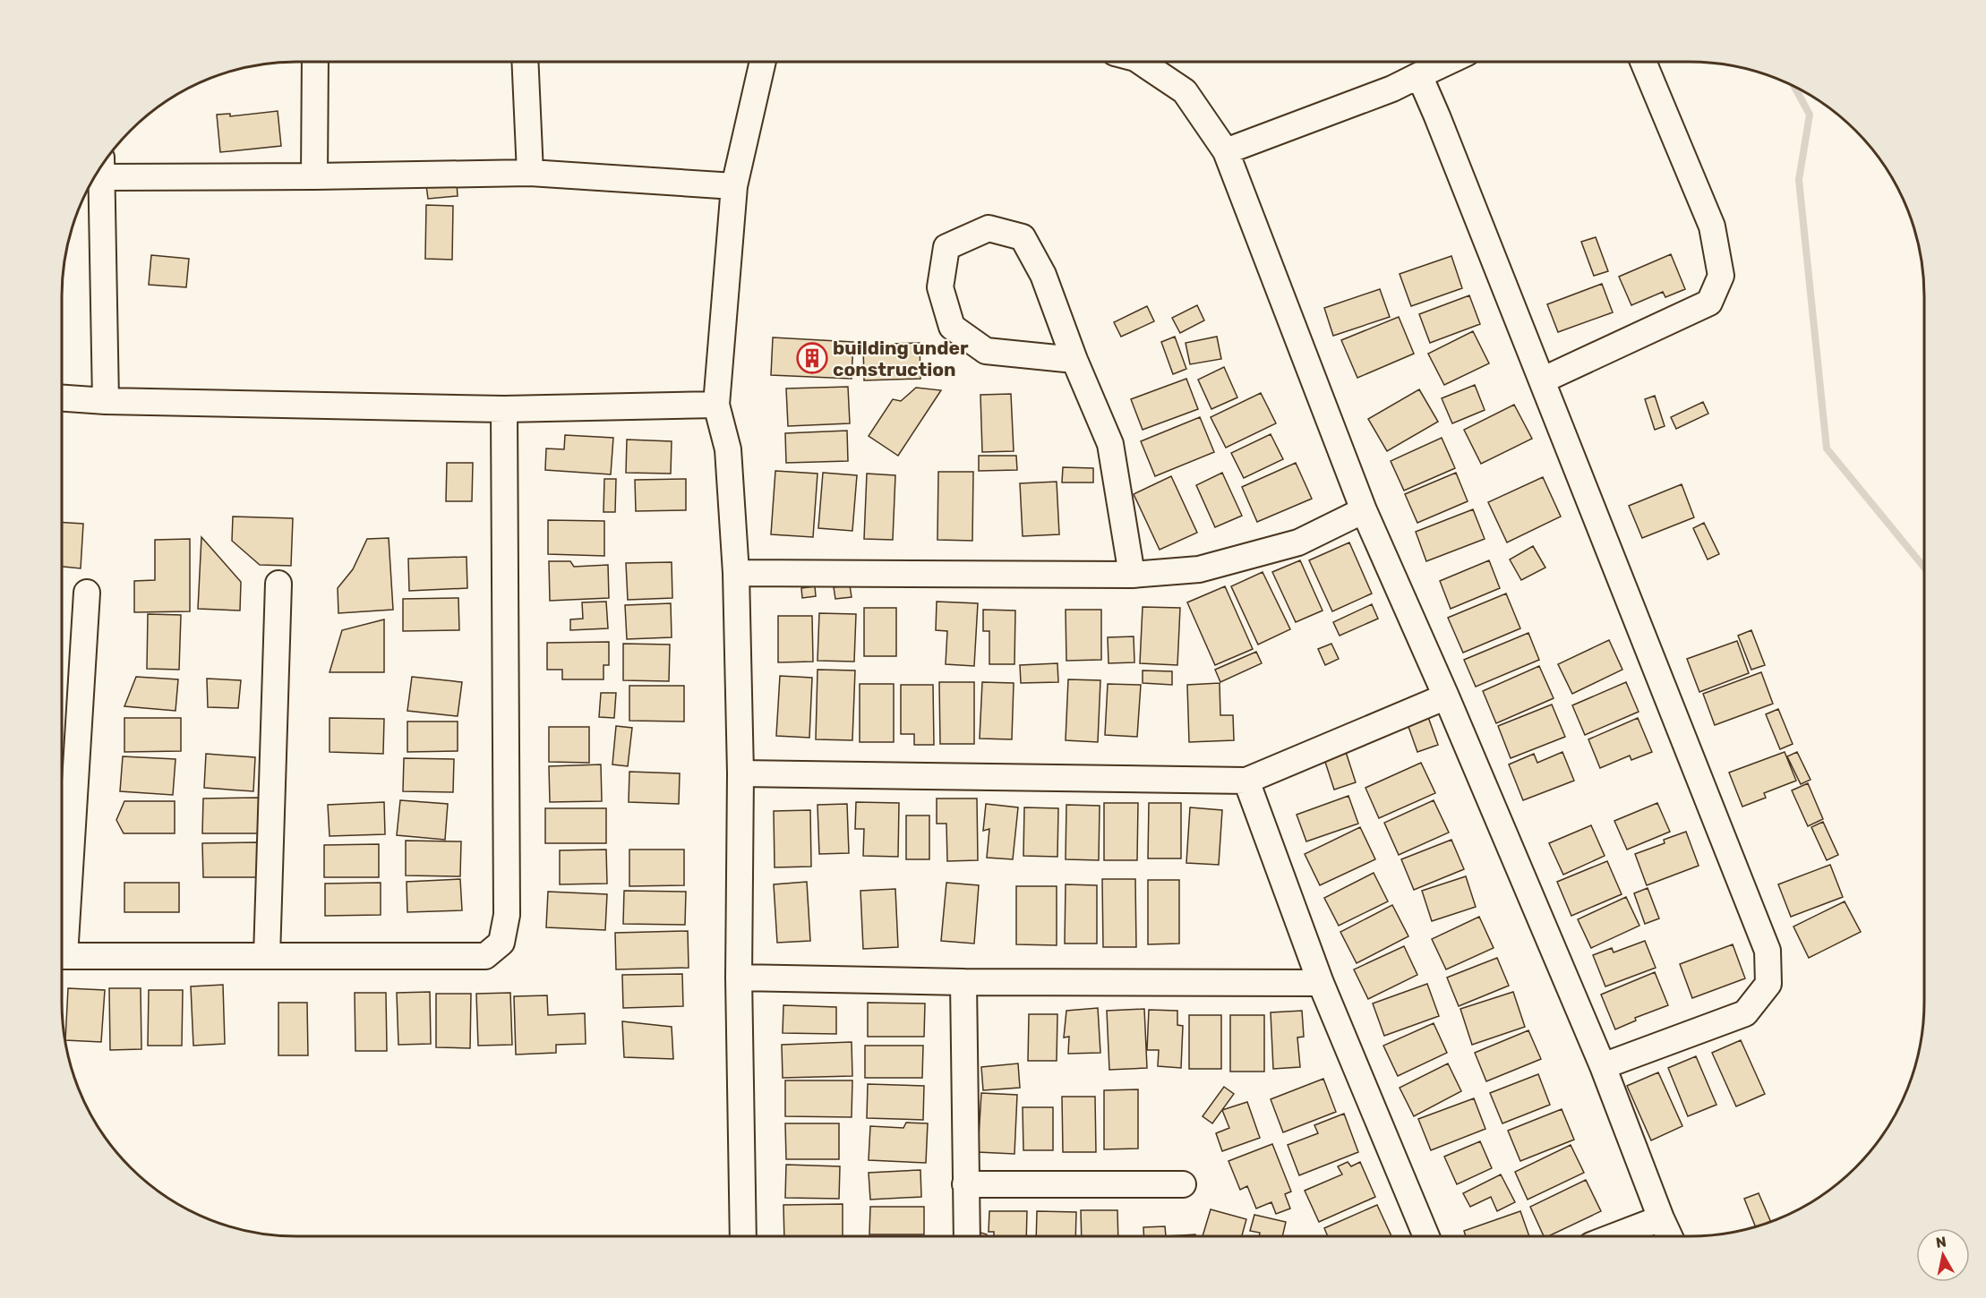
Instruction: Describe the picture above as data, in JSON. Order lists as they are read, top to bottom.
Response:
{
  "places": {
    "building": ["building under construction"]
  },
  "north": "top"
}
